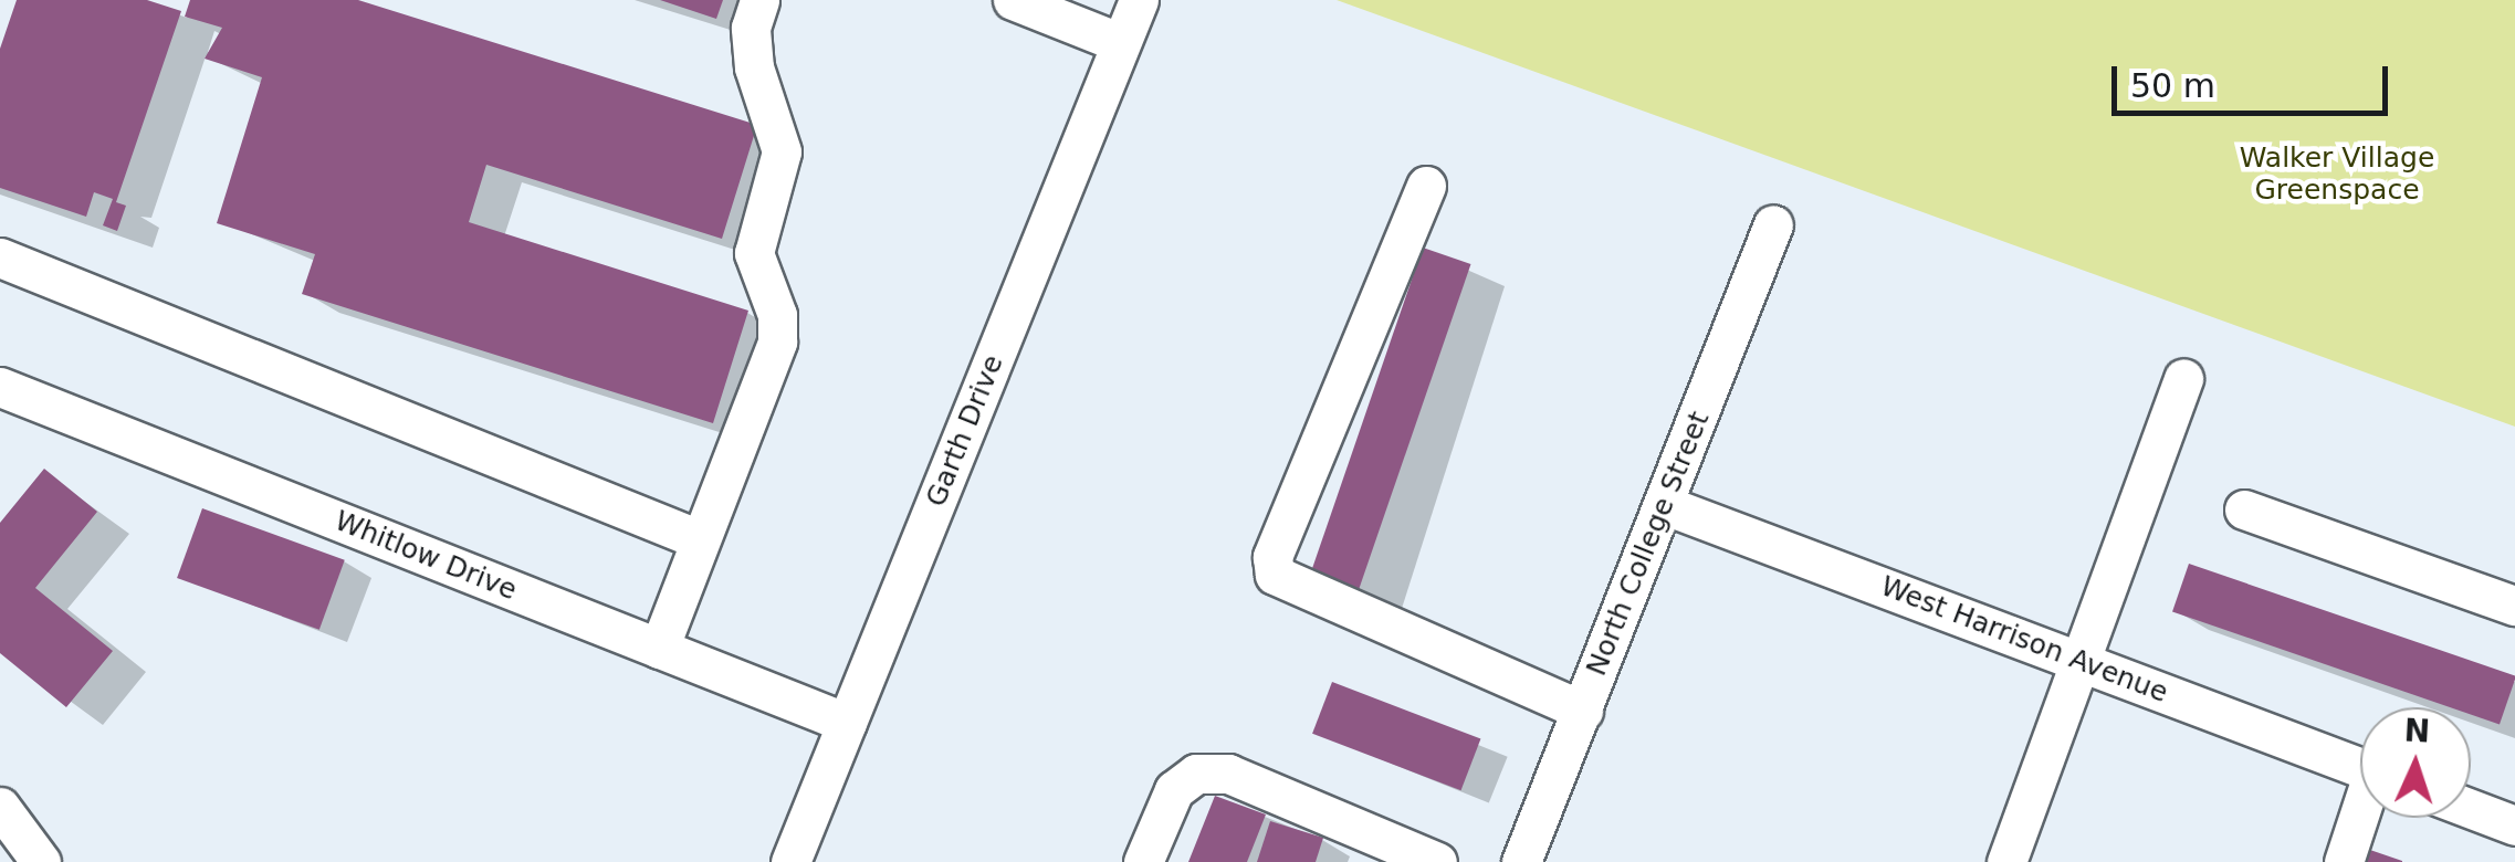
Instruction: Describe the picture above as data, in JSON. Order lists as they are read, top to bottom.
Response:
{
  "streets": {
    "street": [
      "Garth Drive",
      "North College Street",
      "Whitlow Drive",
      "West Harrison Avenue"
    ]
  },
  "crossings": [
    ["Garth Drive", "Whitlow Drive"],
    ["North College Street", "West Harrison Avenue"]
  ],
  "parks": ["Walker Village Greenspace"],
  "scale_bar": "50 m",
  "north": "top"
}
